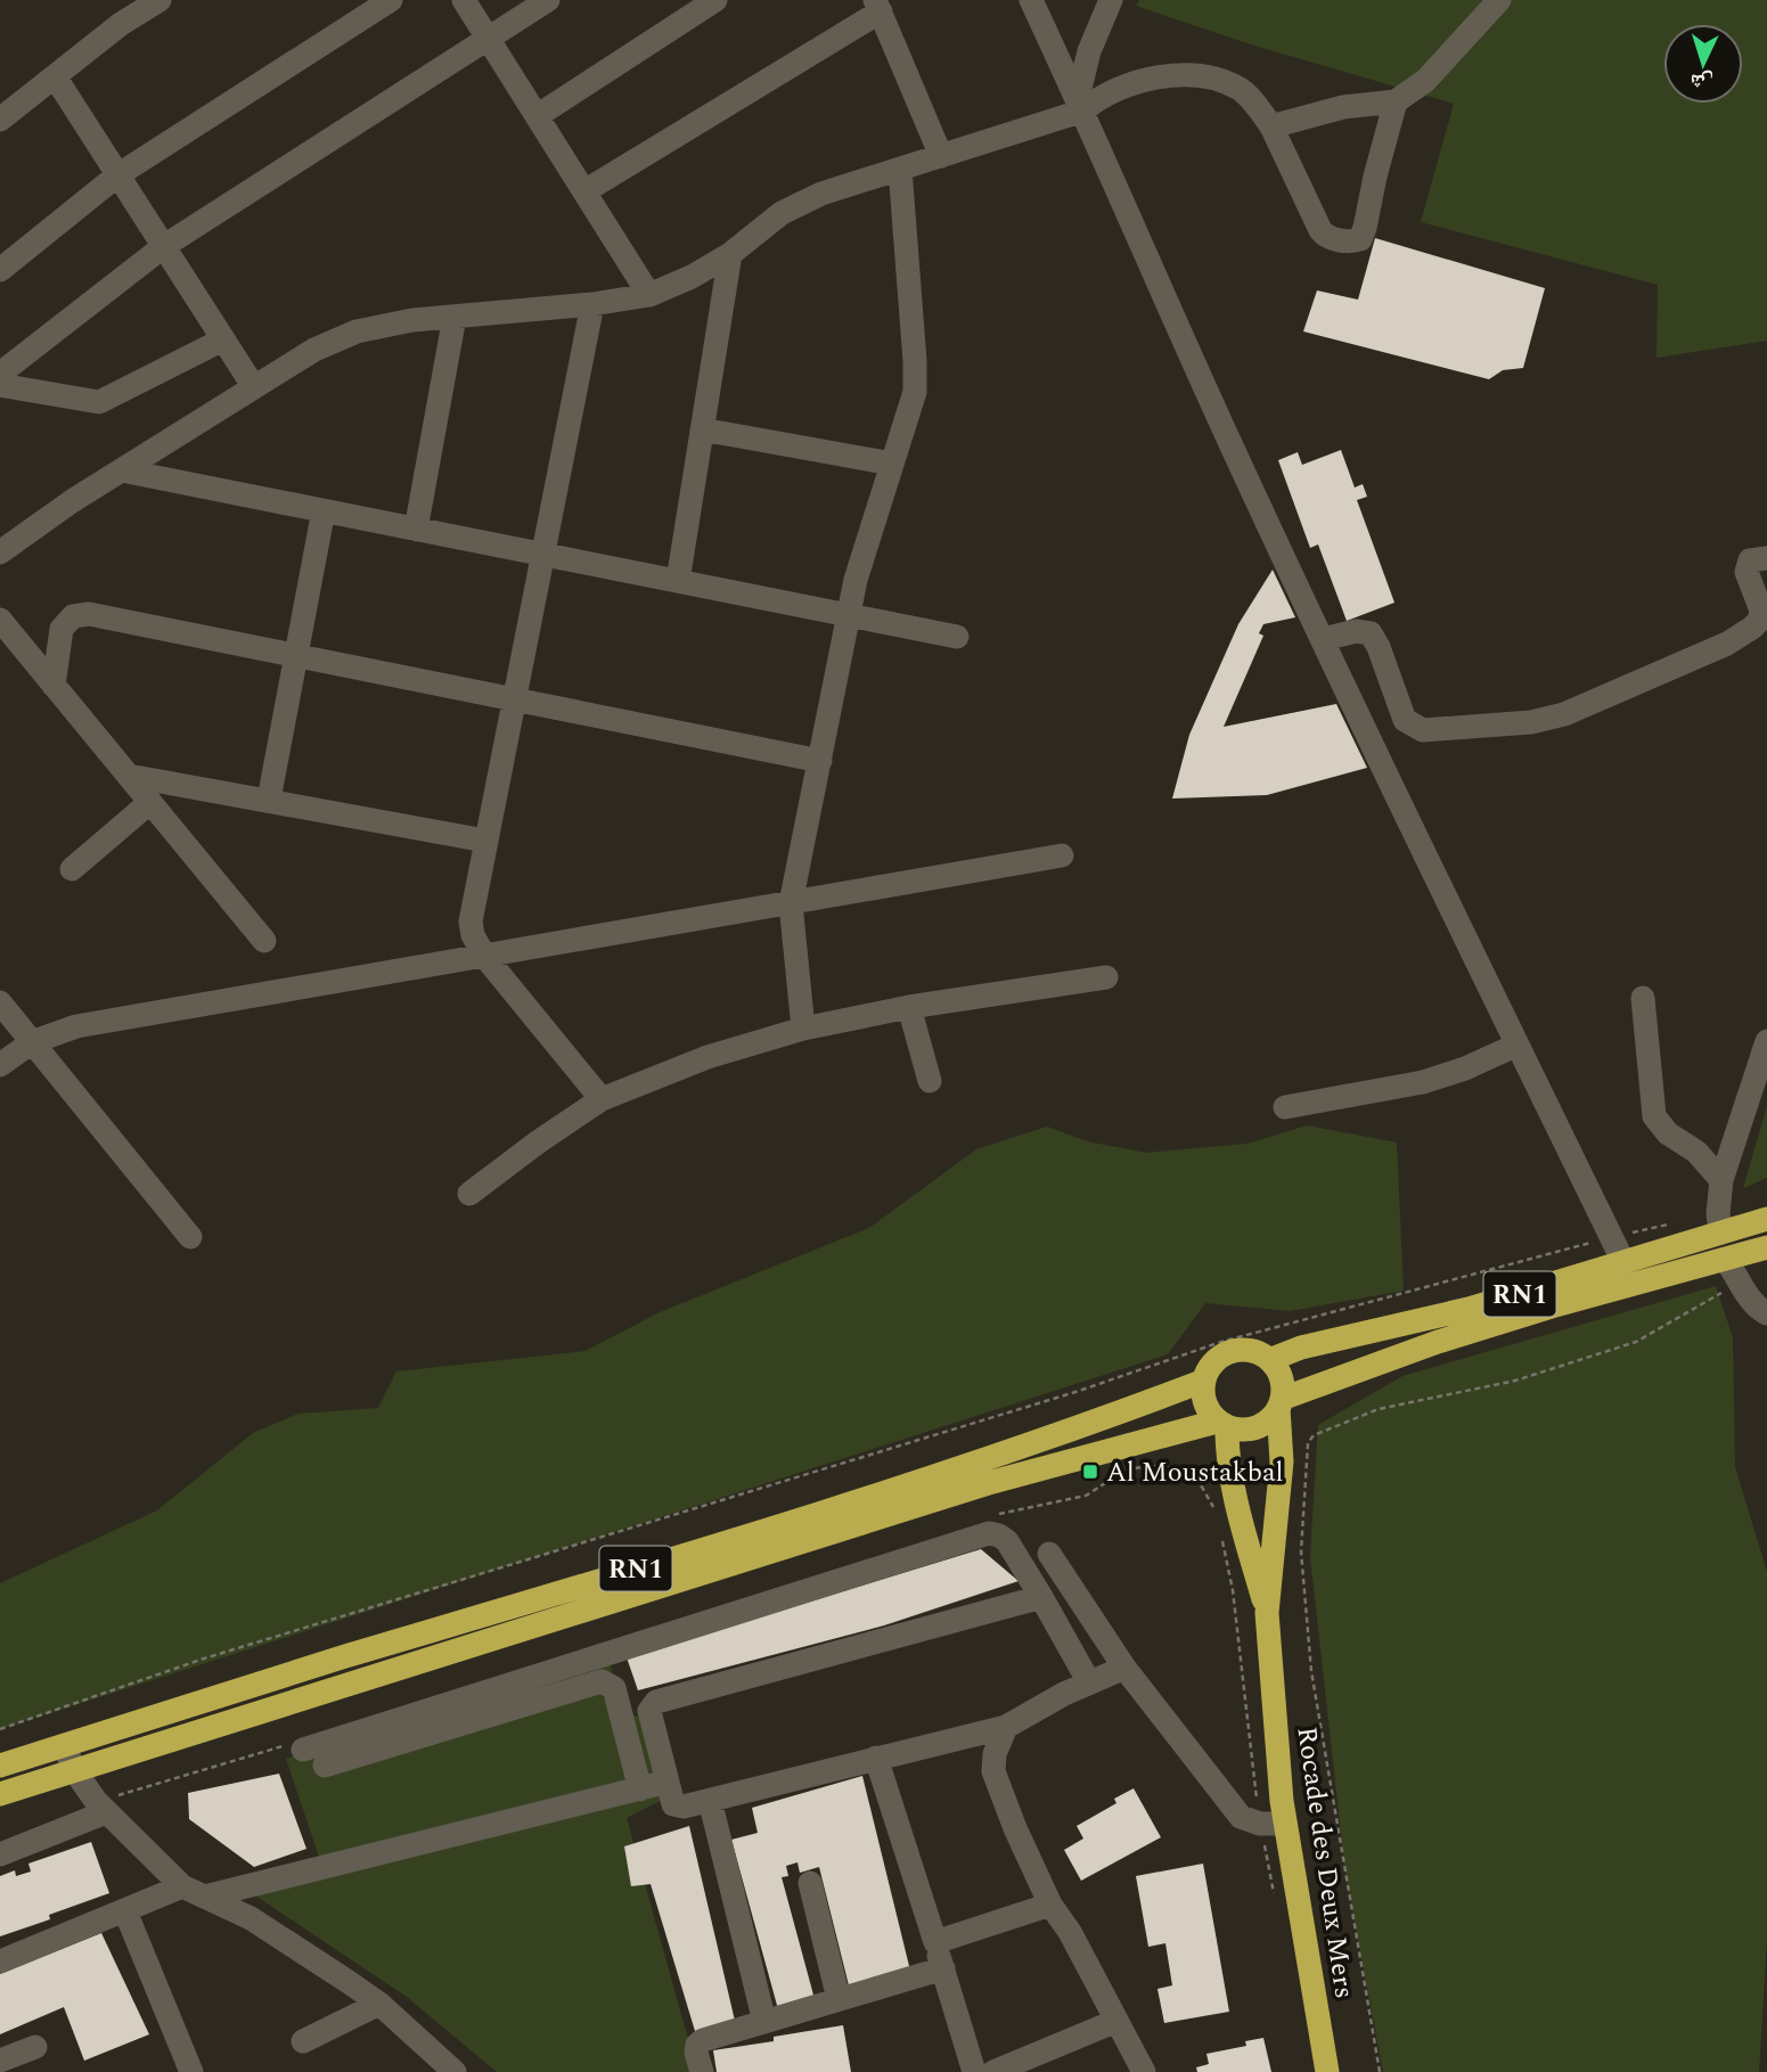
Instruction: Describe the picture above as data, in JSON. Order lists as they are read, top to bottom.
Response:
{
  "streets": {
    "highway": ["RN1", "Rocade des Deux Mers"]
  },
  "crossings": [
    ["RN1", "Rocade des Deux Mers"]
  ],
  "places": {
    "transit": ["Al Moustakbal"]
  },
  "north": "bottom"
}
